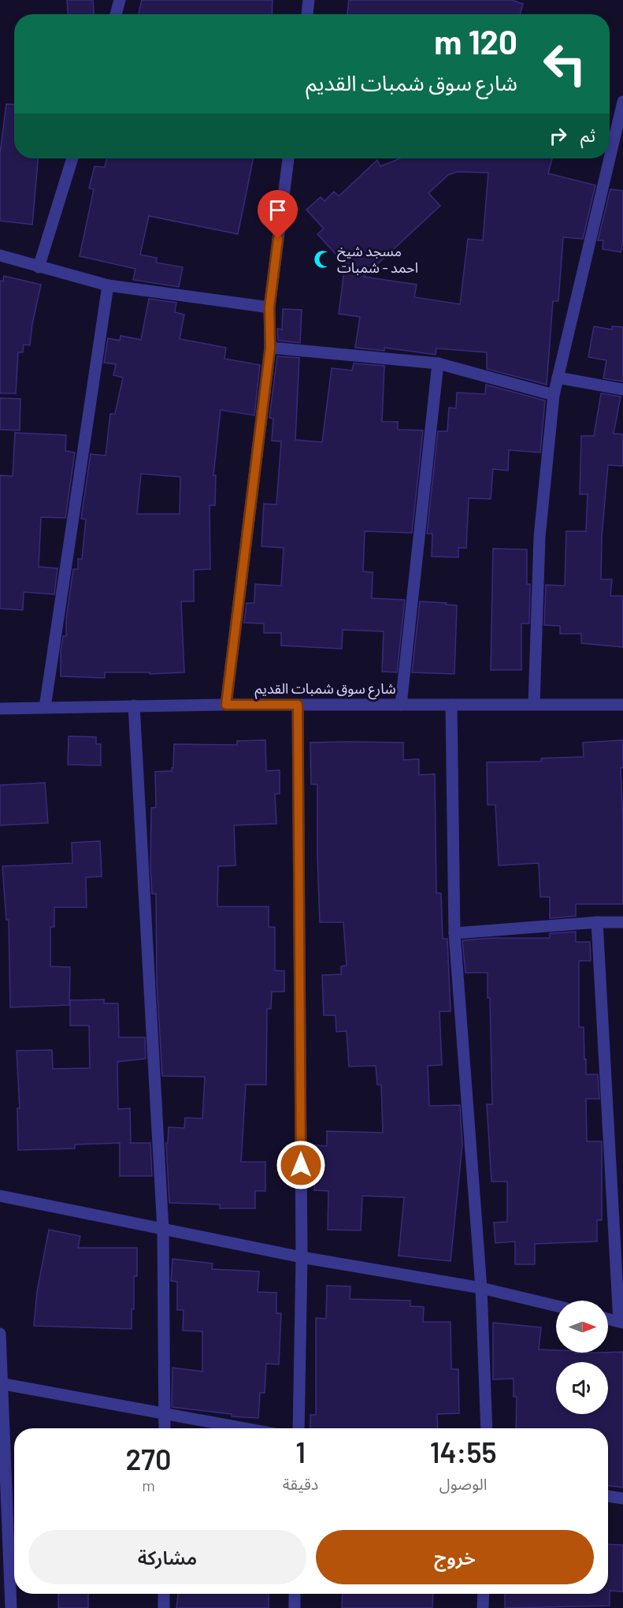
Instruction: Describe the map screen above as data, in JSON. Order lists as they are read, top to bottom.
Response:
{
  "streets": {
    "street": ["شارع سوق شمبات القديم"]
  },
  "places": {
    "mosque": ["مسجد شيخ احمد - شمبات"]
  },
  "north": "right",
  "page": {
    "turn": ["120 m", "شارع سوق شمبات القديم"],
    "then": "ثم",
    "eta": [
      "14:55",
      "الوصول",
      "1",
      "دقيقة",
      "270",
      "m"
    ],
    "buttons": ["خروج", "مشاركة"]
  }
}
